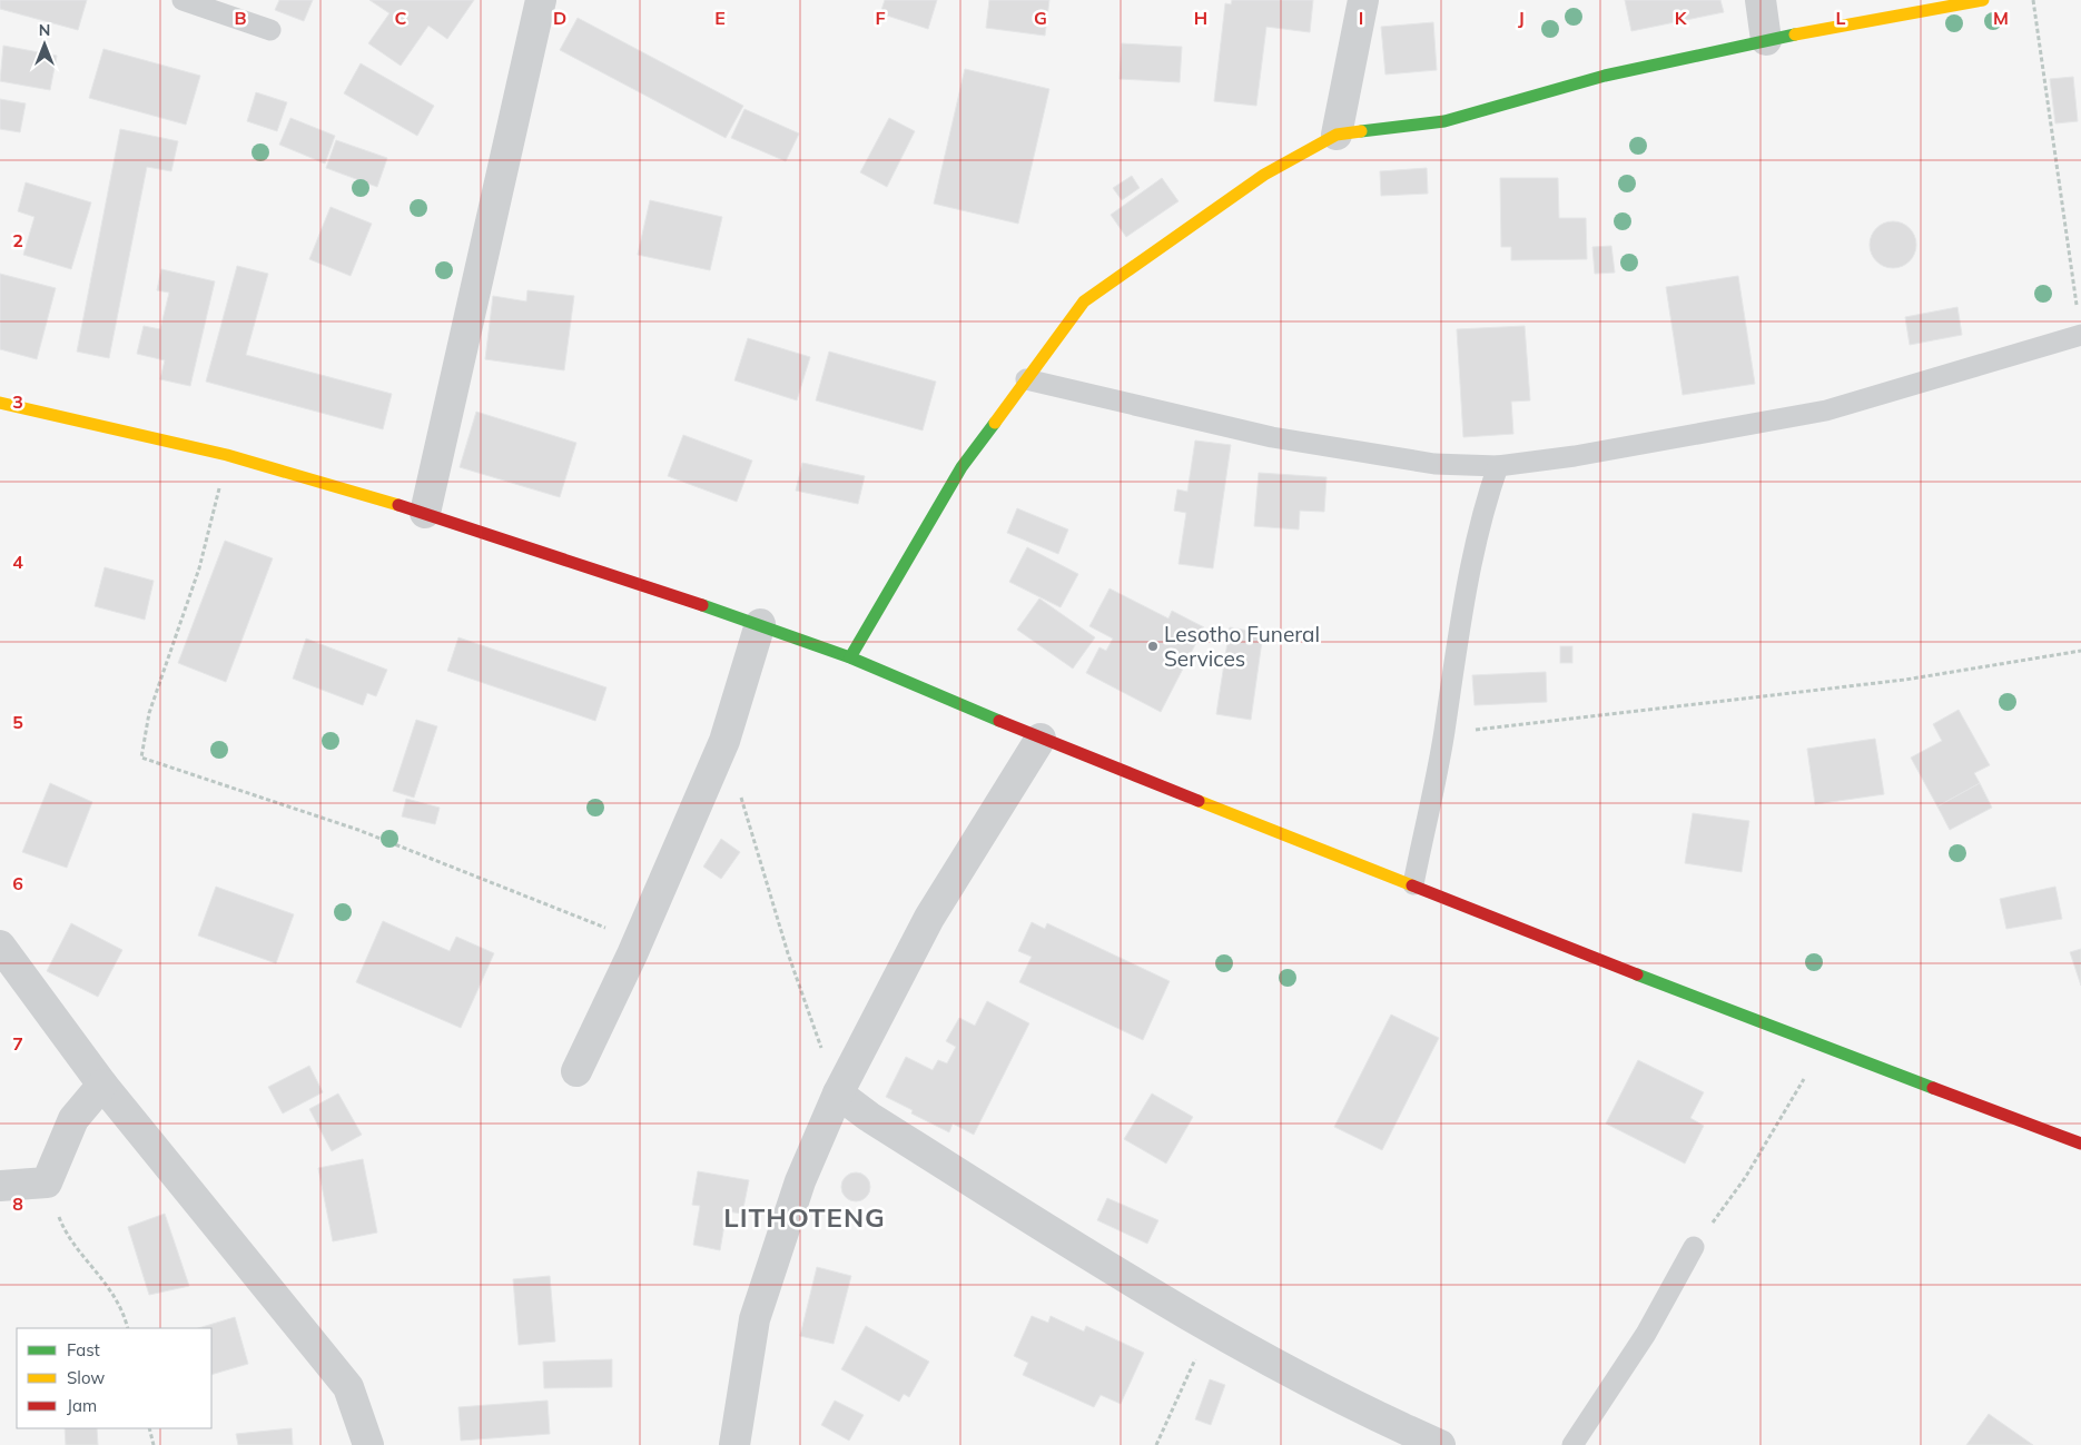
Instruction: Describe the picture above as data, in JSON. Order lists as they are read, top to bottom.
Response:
{
  "districts": ["LITHOTENG"],
  "places": ["Lesotho Funeral Services"],
  "legend": ["Fast", "Slow", "Jam"],
  "north": "top",
  "grid": {
    "columns": [
      "B",
      "C",
      "D",
      "E",
      "F",
      "G",
      "H",
      "I",
      "J",
      "K",
      "L",
      "M"
    ],
    "rows": [
      "2",
      "3",
      "4",
      "5",
      "6",
      "7",
      "8"
    ]
  }
}
